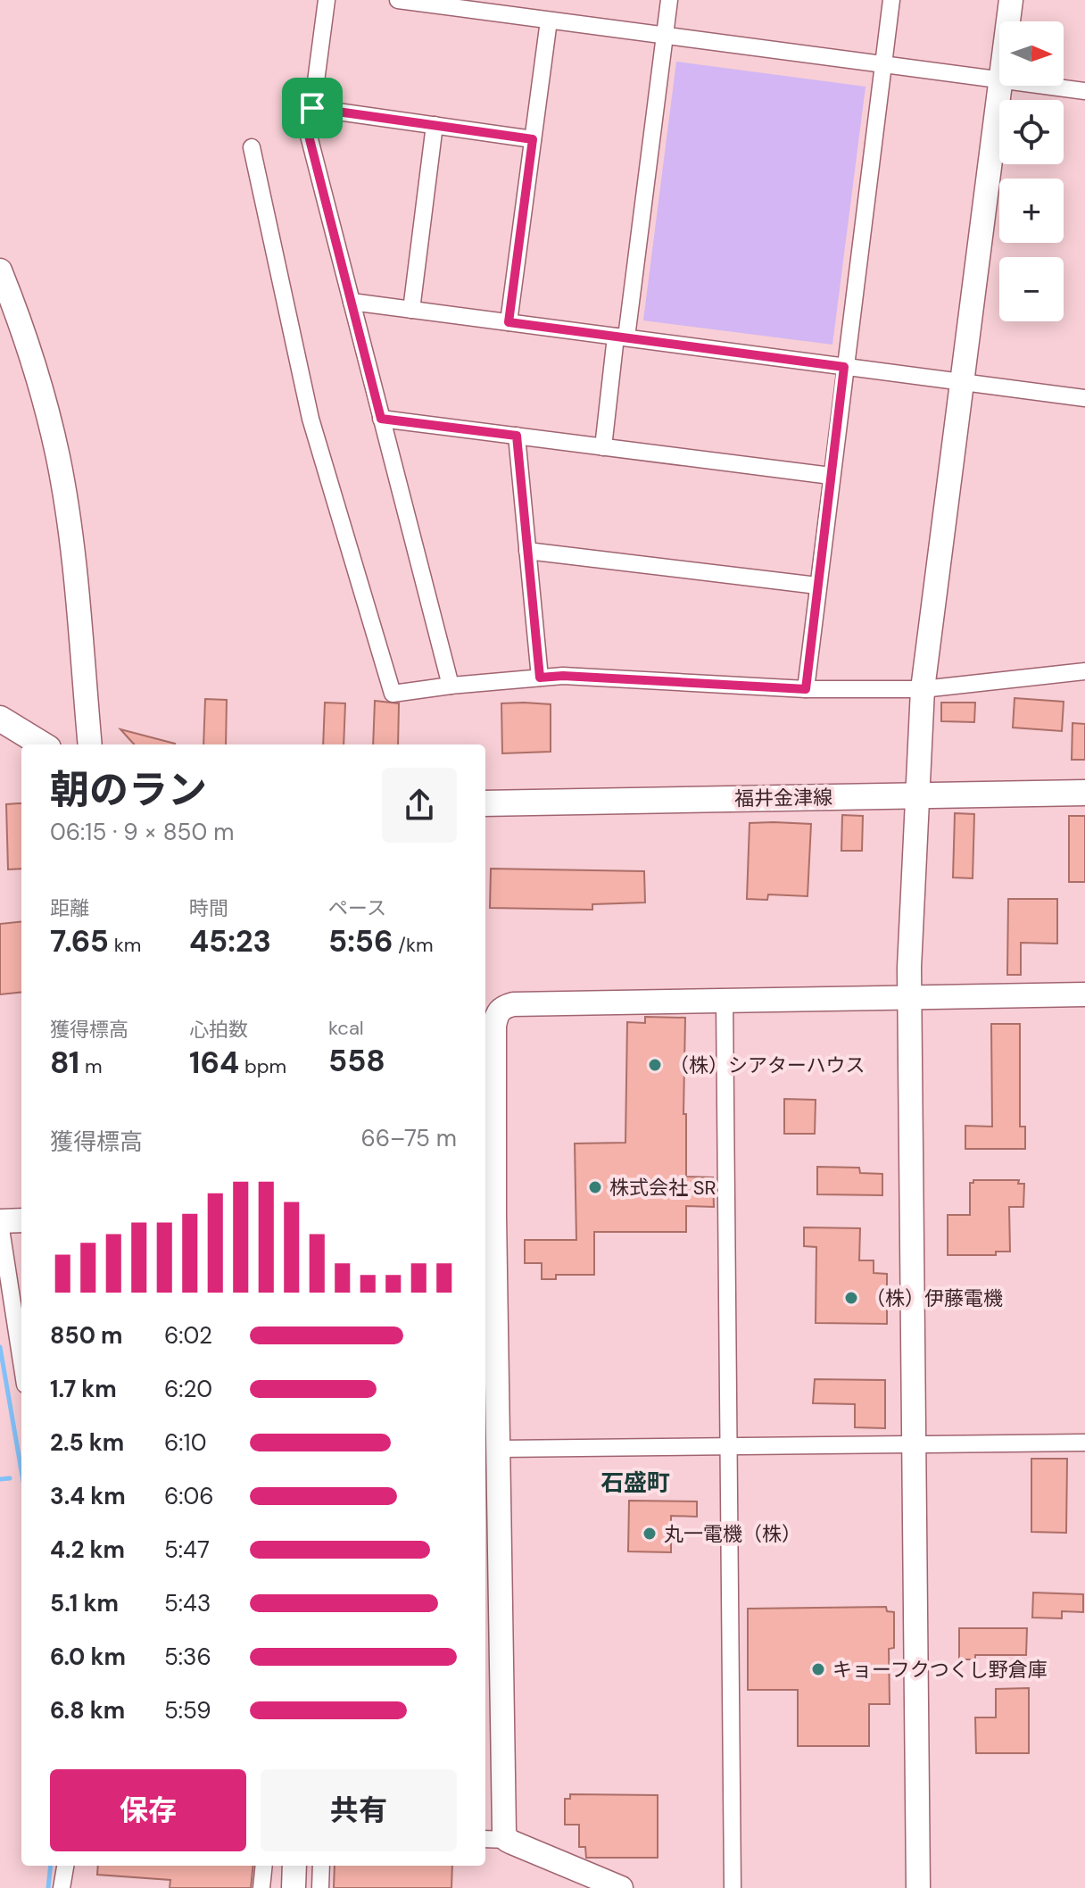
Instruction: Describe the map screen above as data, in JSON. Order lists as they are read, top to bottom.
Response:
{
  "streets": {
    "main road": ["福井金津線"]
  },
  "districts": ["石盛町"],
  "places": [
    "（株）シアターハウス",
    "株式会社 SR",
    "（株）伊藤電機",
    "丸一電機（株）",
    "キョーフクつくし野倉庫"
  ],
  "north": "right",
  "page": {
    "map_buttons": ["+", "−"],
    "heading": ["朝のラン", "06:15 · 9 × 850 m"],
    "stats": [
      ["距離", "7.65 km"],
      ["時間", "45:23"],
      ["ペース", "5:56 /km"],
      ["獲得標高", "81 m"],
      ["心拍数", "164 bpm"],
      ["kcal", "558"]
    ],
    "chart": ["獲得標高", "66–75 m"],
    "list": [
      {
        "name": "850 m",
        "note": "6:02"
      },
      {
        "name": "1.7 km",
        "note": "6:20"
      },
      {
        "name": "2.5 km",
        "note": "6:10"
      },
      {
        "name": "3.4 km",
        "note": "6:06"
      },
      {
        "name": "4.2 km",
        "note": "5:47"
      },
      {
        "name": "5.1 km",
        "note": "5:43"
      },
      {
        "name": "6.0 km",
        "note": "5:36"
      },
      {
        "name": "6.8 km",
        "note": "5:59"
      }
    ],
    "buttons": ["保存", "共有"]
  }
}
